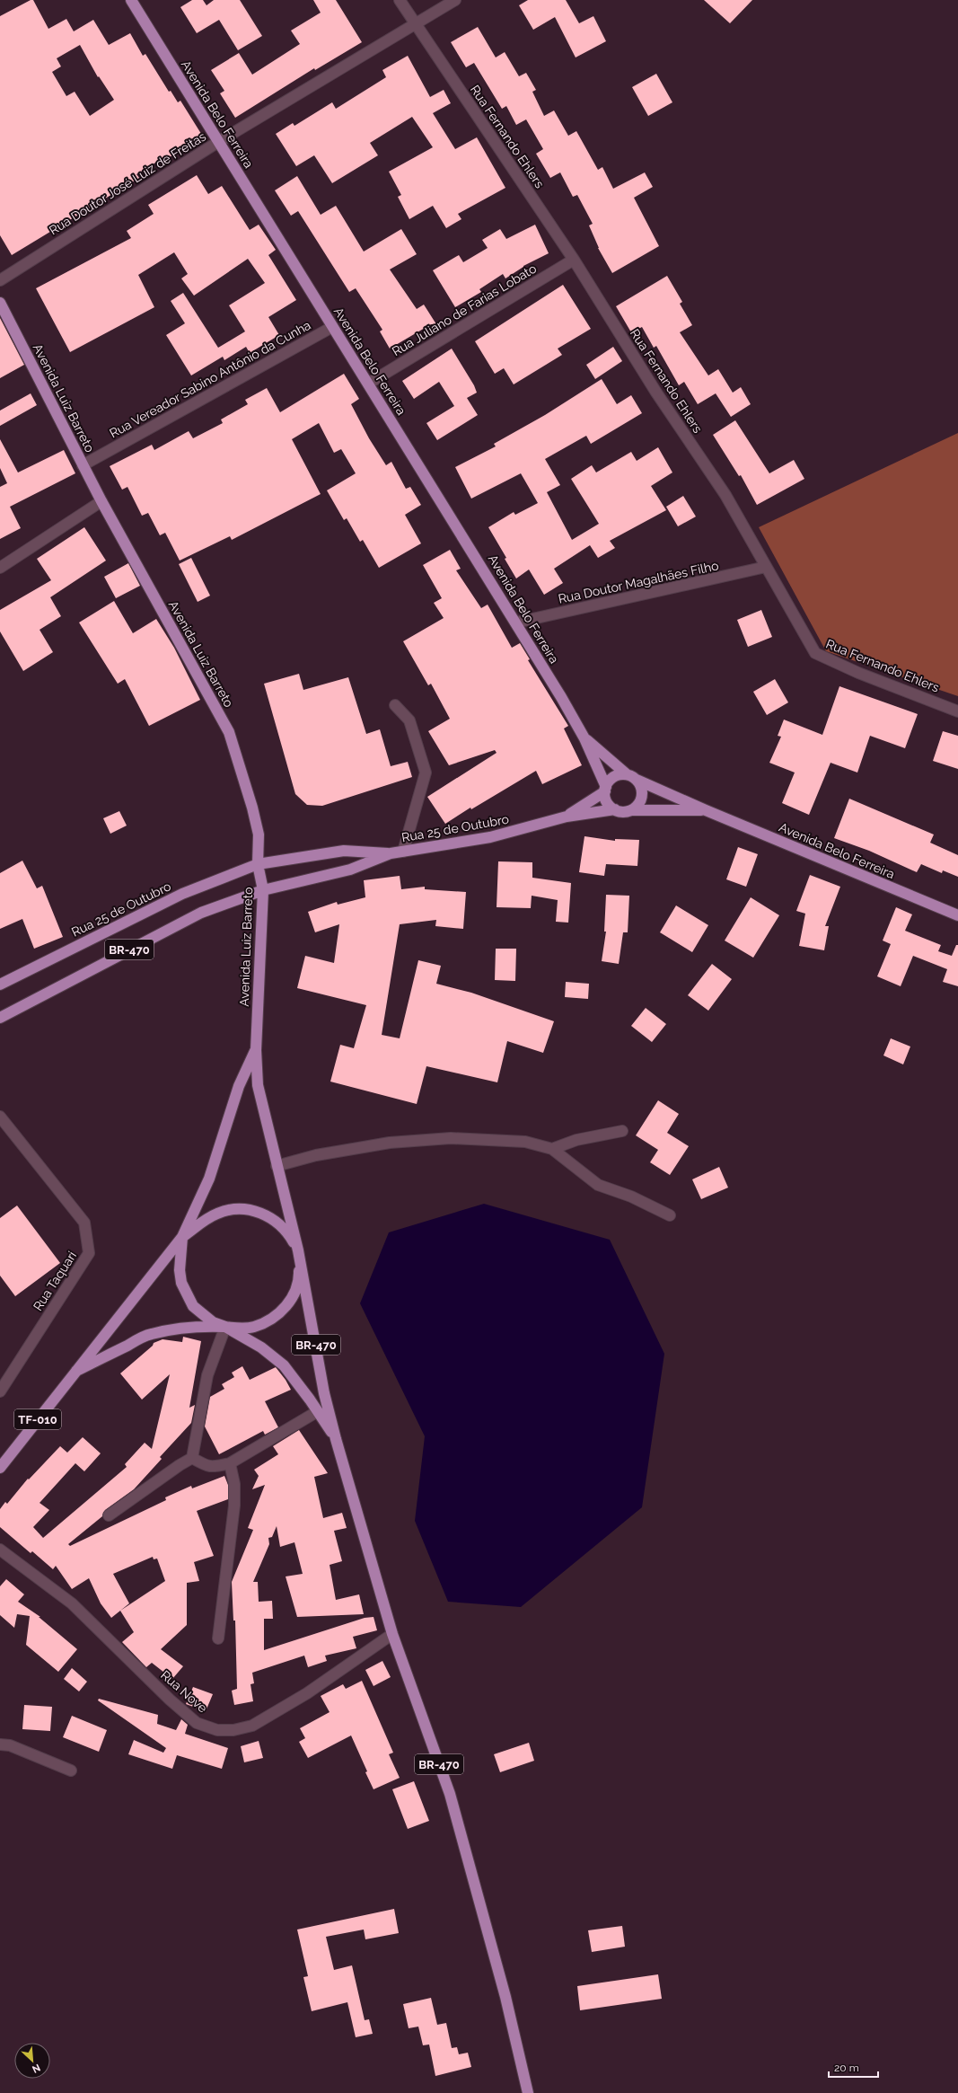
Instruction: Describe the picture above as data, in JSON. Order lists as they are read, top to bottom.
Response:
{
  "streets": {
    "main road": [
      "Avenida Belo Ferreira",
      "Avenida Luiz Barreto",
      "Rua 25 de Outubro",
      "BR-470",
      "TF-010"
    ],
    "street": [
      "Rua Fernando Ehlers",
      "Rua Doutor José Luiz de Freitas",
      "Rua Juliano de Farias Lobato",
      "Rua Vereador Sabino Antônio da Cunha",
      "Rua Doutor Magalhães Filho",
      "Rua Taquari",
      "Rua Nove"
    ]
  },
  "crossings": [
    ["Avenida Belo Ferreira", "Rua Doutor José Luiz de Freitas"],
    ["Avenida Belo Ferreira", "Rua Juliano de Farias Lobato"],
    ["Avenida Belo Ferreira", "Rua Vereador Sabino Antônio da Cunha"],
    ["Avenida Belo Ferreira", "Rua Doutor Magalhães Filho"],
    ["Avenida Belo Ferreira", "Rua 25 de Outubro"],
    ["Rua Fernando Ehlers", "Rua Doutor José Luiz de Freitas"],
    ["Rua Fernando Ehlers", "Rua Juliano de Farias Lobato"],
    ["Rua Fernando Ehlers", "Rua Doutor Magalhães Filho"],
    ["Rua Vereador Sabino Antônio da Cunha", "Avenida Luiz Barreto"],
    ["Avenida Luiz Barreto", "Rua 25 de Outubro"],
    ["Avenida Luiz Barreto", "BR-470"],
    ["BR-470", "Rua Nove"]
  ],
  "scale_bar": "20 m",
  "north": "bottom right"
}
